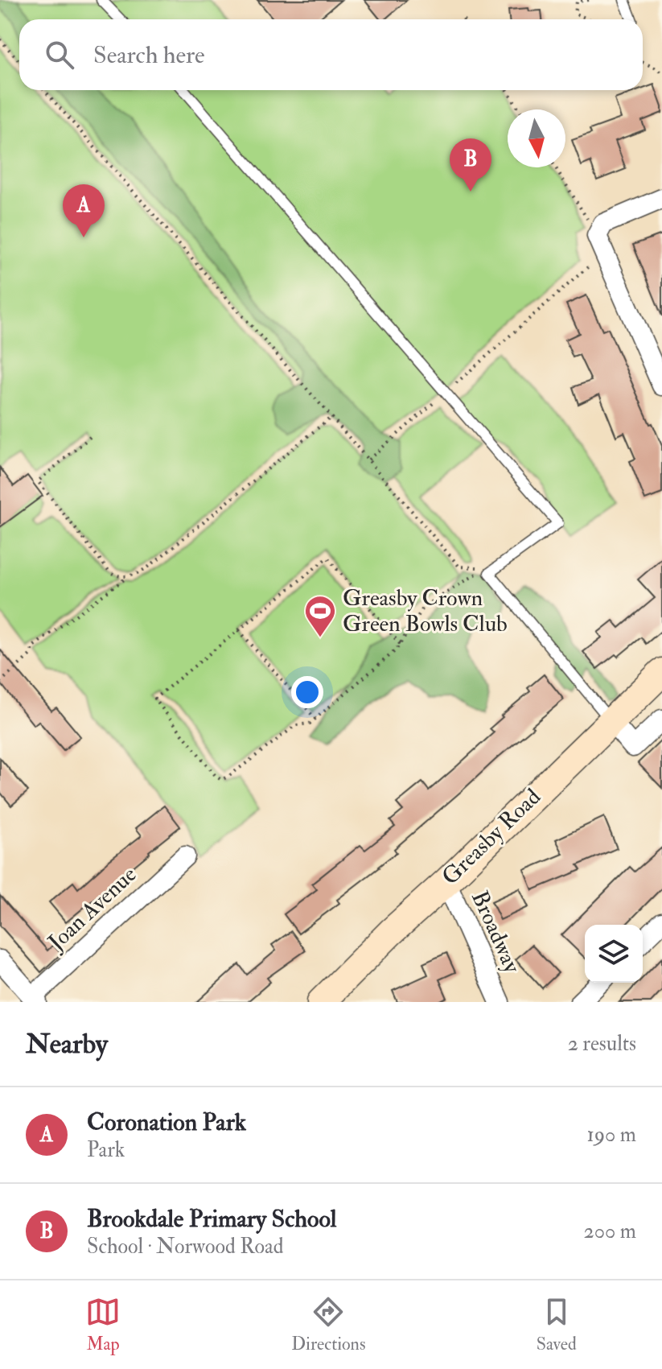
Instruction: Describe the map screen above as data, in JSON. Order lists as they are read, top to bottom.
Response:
{
  "streets": {
    "main road": ["Greasby Road"],
    "street": ["Joan Avenue", "Broadway"]
  },
  "crossings": [
    ["Greasby Road", "Broadway"]
  ],
  "places": {
    "sports": ["Greasby Crown Green Bowls Club"]
  },
  "north": "bottom",
  "page": {
    "search": "Search here",
    "pins": ["B", "A"],
    "heading": ["Nearby", "2 results"],
    "list": [
      {
        "mark": "A",
        "name": "Coronation Park",
        "note": "Park",
        "value": "190 m"
      },
      {
        "mark": "B",
        "name": "Brookdale Primary School",
        "note": "School · Norwood Road",
        "value": "200 m"
      }
    ],
    "nav": ["Map", "Directions", "Saved"]
  }
}
